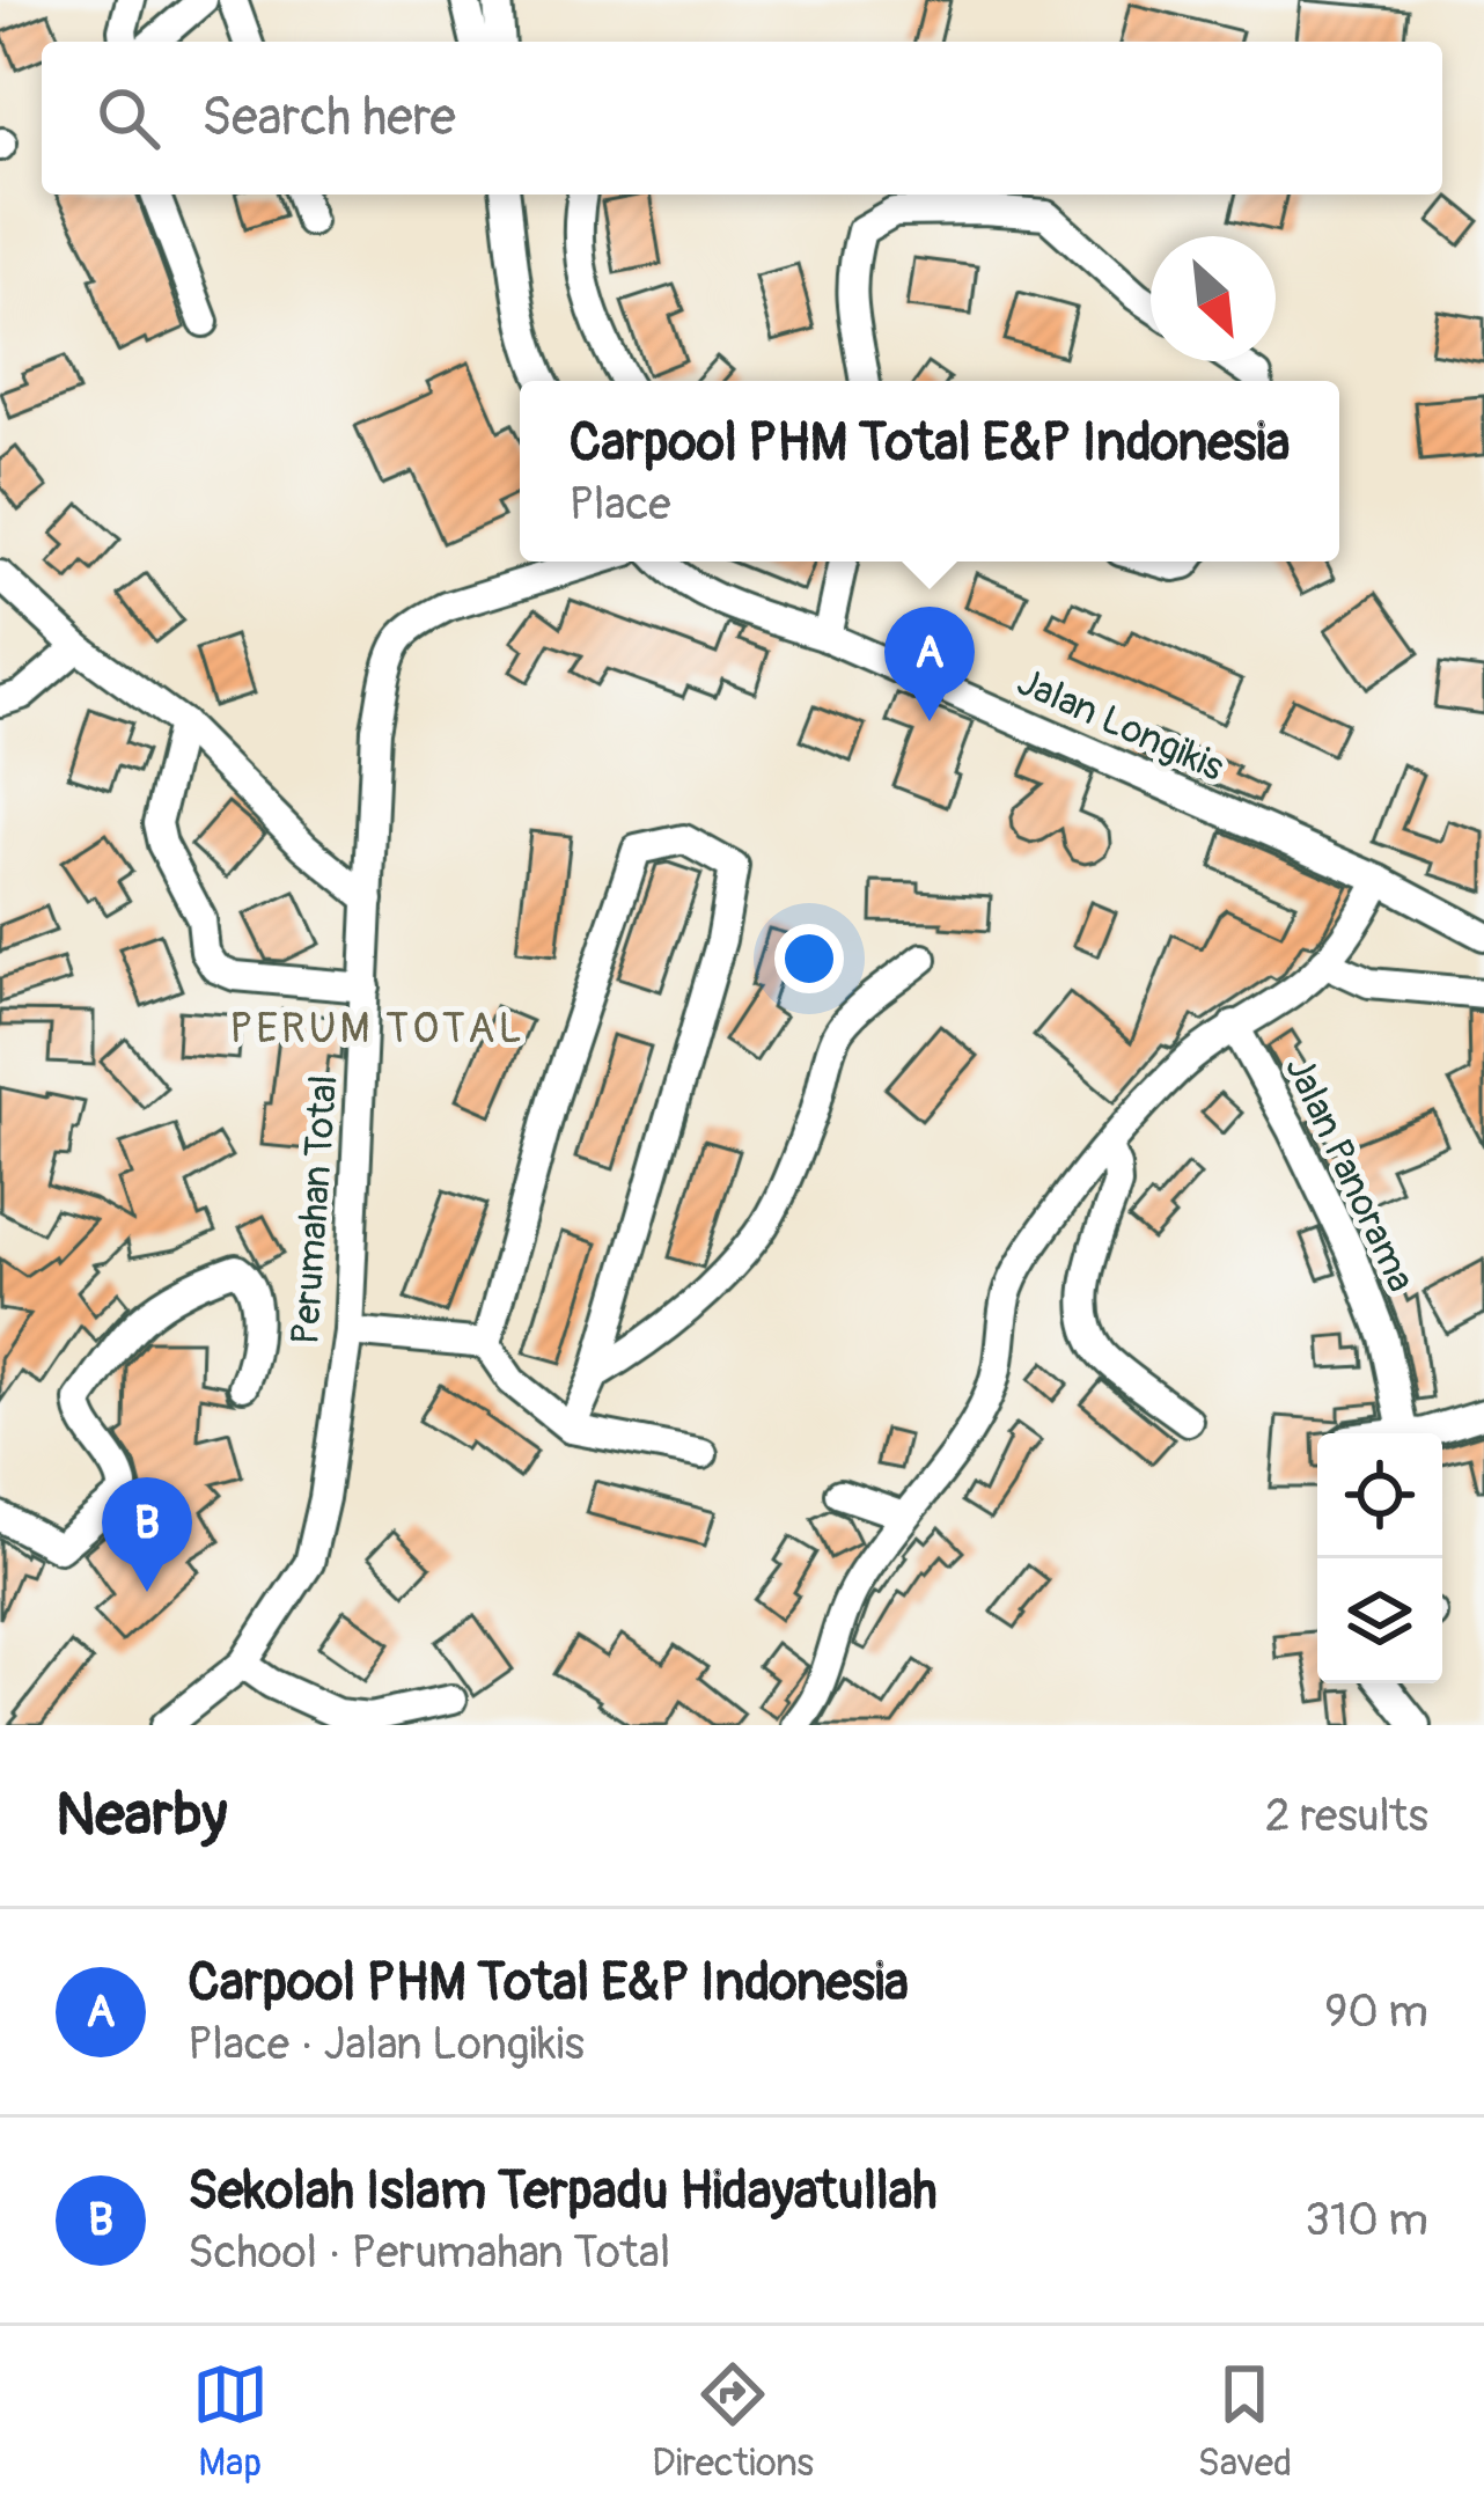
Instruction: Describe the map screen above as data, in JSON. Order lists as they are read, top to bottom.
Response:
{
  "streets": {
    "street": ["Jalan Longikis", "Jalan Panorama", "Perumahan Total"]
  },
  "districts": ["PERUM TOTAL"],
  "north": "bottom right",
  "page": {
    "search": "Search here",
    "popup": ["Carpool PHM Total E&P Indonesia", "Place"],
    "pins": ["A", "B"],
    "heading": ["Nearby", "2 results"],
    "list": [
      {
        "mark": "A",
        "name": "Carpool PHM Total E&P Indonesia",
        "note": "Place · Jalan Longikis",
        "value": "90 m"
      },
      {
        "mark": "B",
        "name": "Sekolah Islam Terpadu Hidayatullah",
        "note": "School · Perumahan Total",
        "value": "310 m"
      }
    ],
    "nav": ["Map", "Directions", "Saved"]
  }
}
